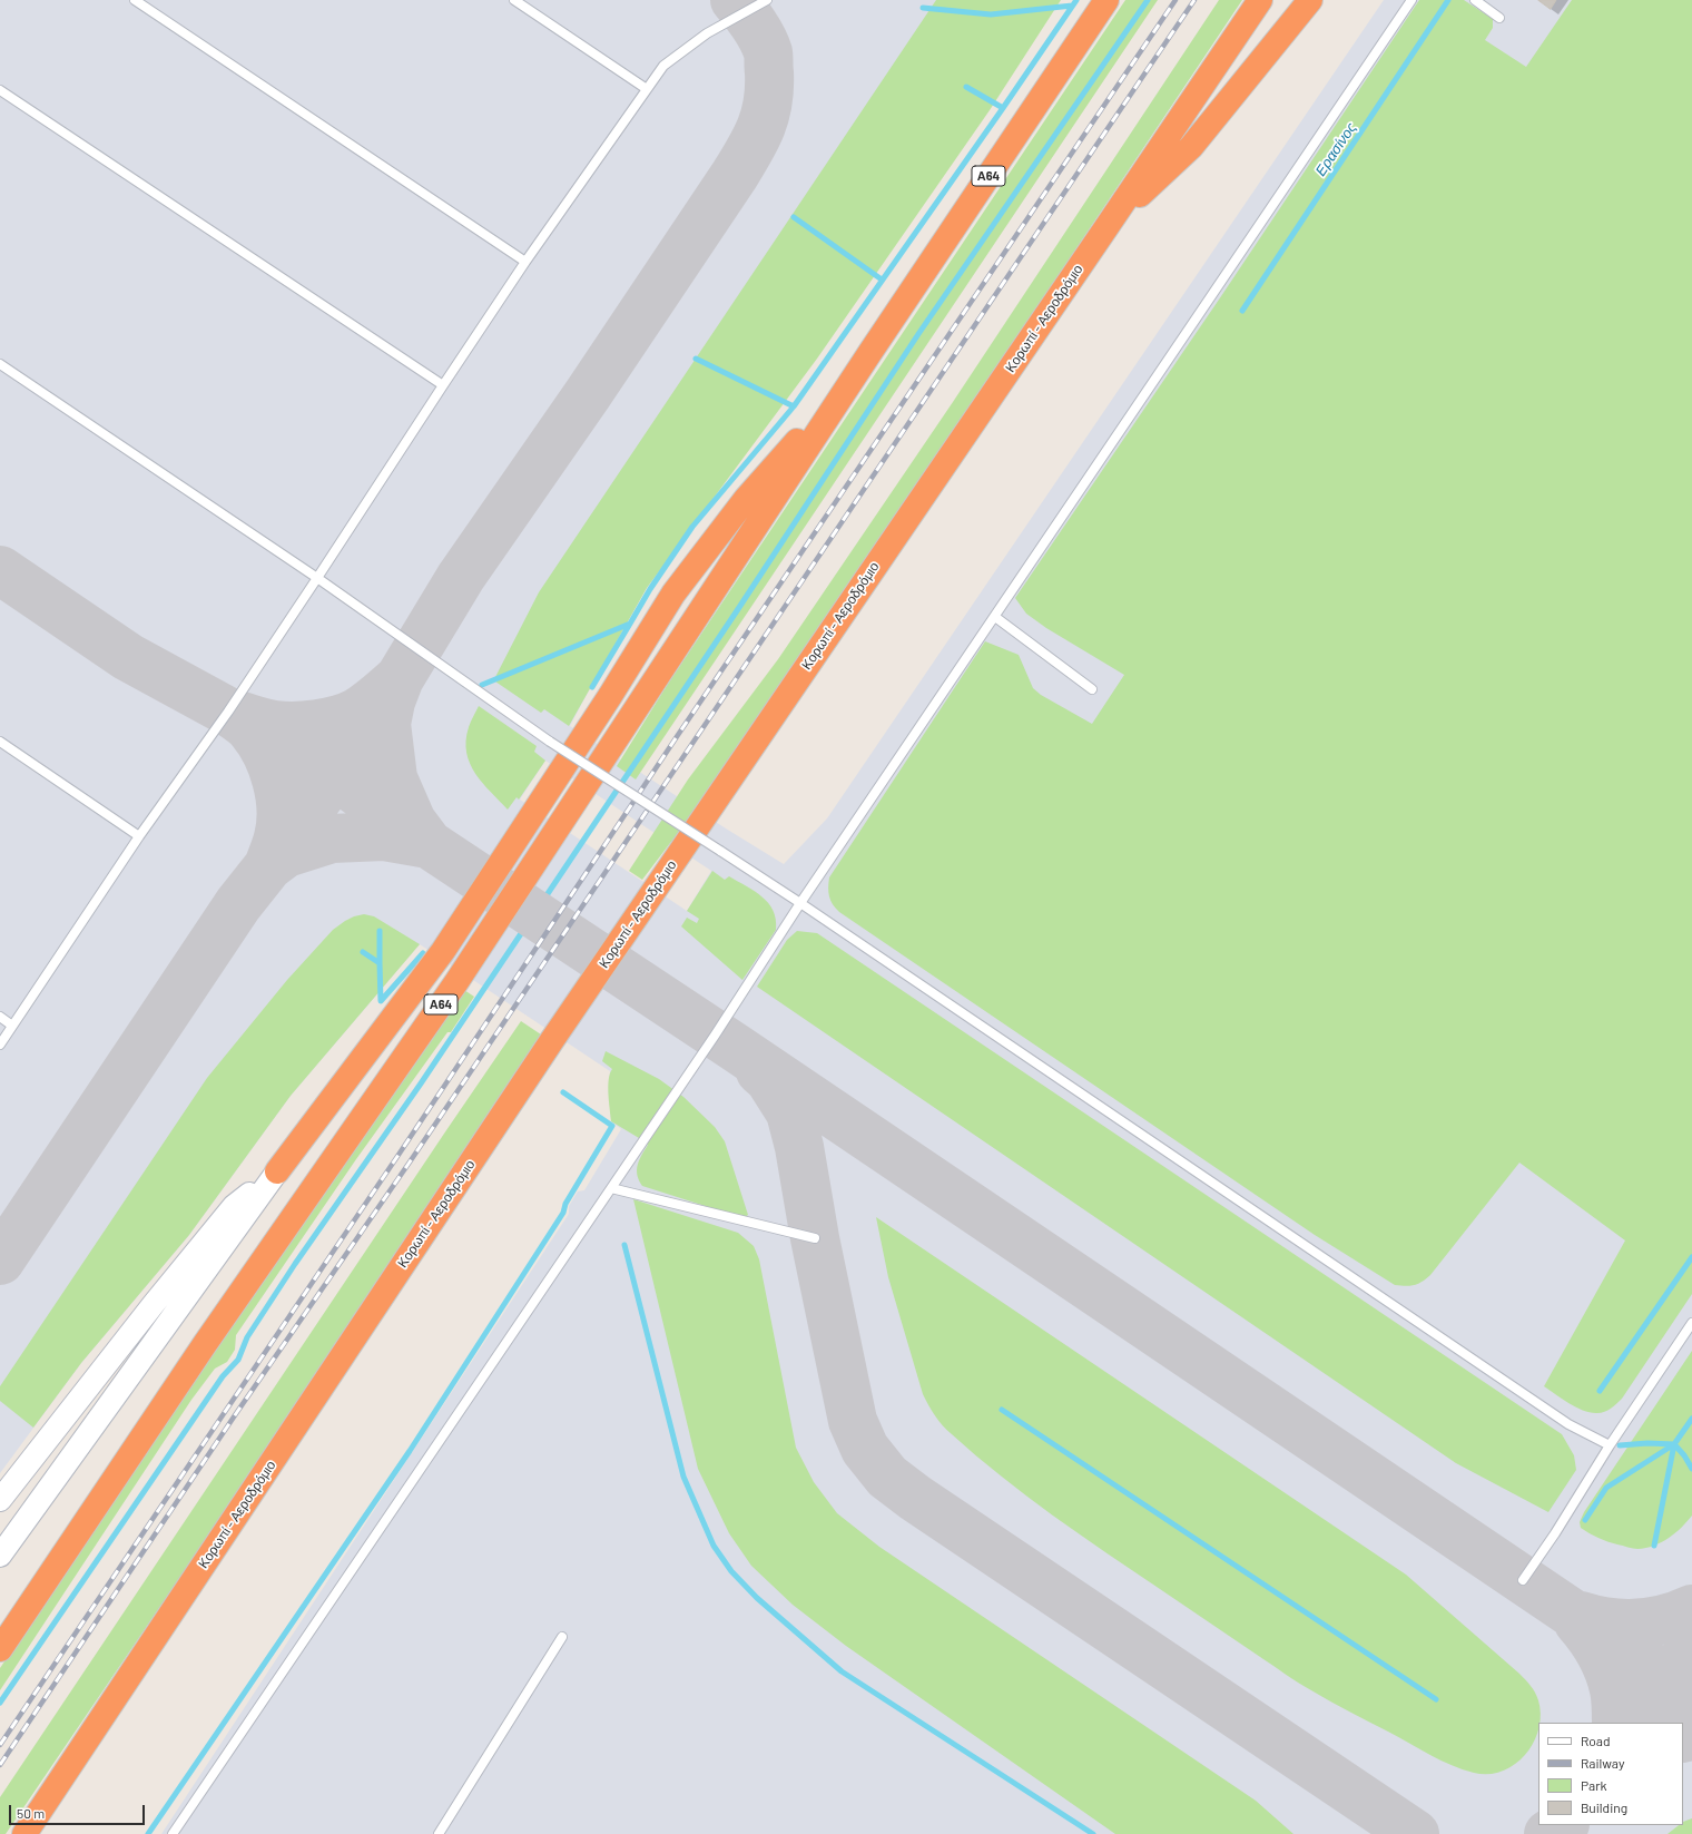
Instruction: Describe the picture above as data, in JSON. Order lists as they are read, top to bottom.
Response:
{
  "streets": {
    "highway": ["Α64", "Κορωπί - Αεροδρόμιο"]
  },
  "water": ["Ερασίνος"],
  "legend": [
    "Road",
    "Railway",
    "Park",
    "Building"
  ],
  "scale_bar": "50 m"
}
